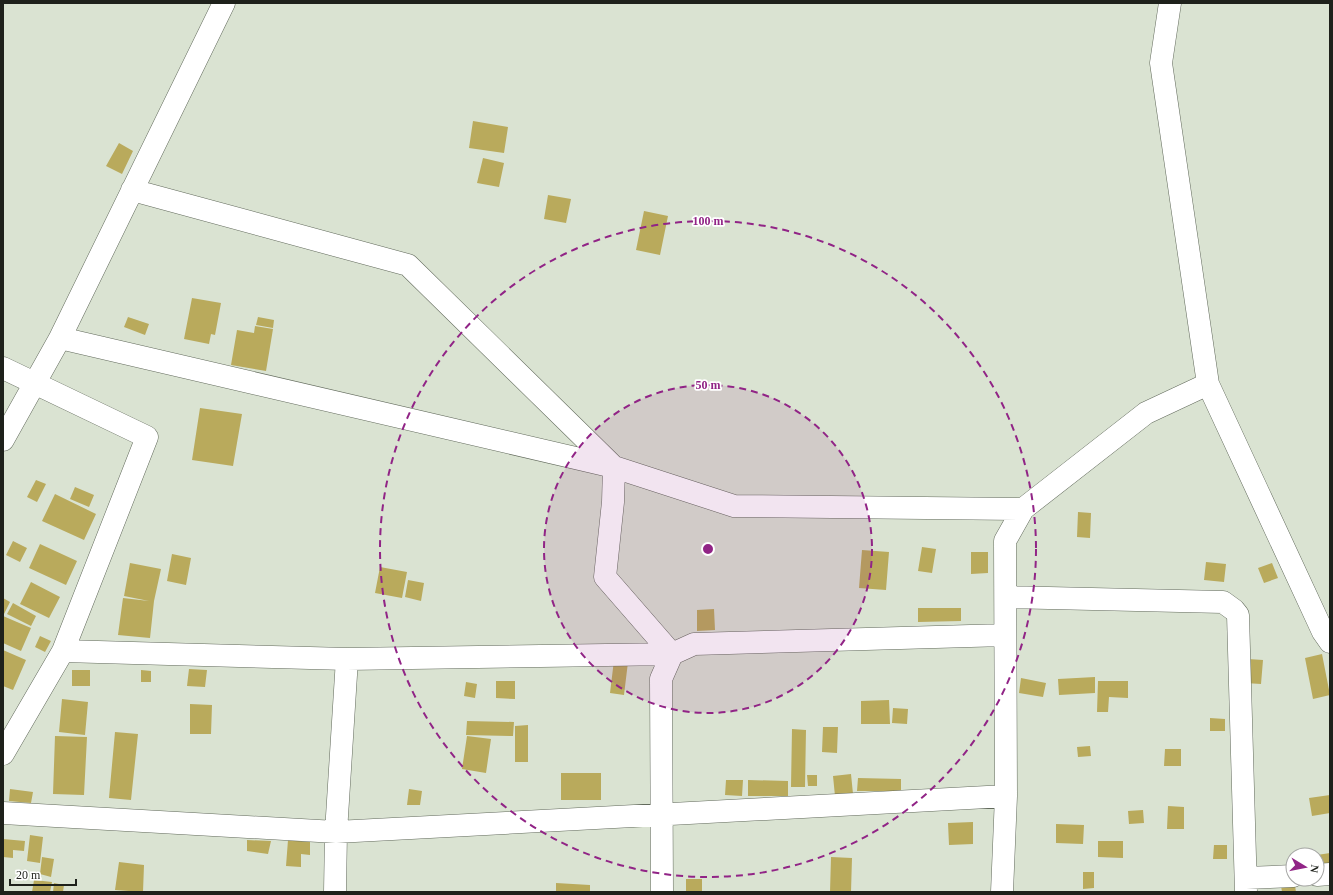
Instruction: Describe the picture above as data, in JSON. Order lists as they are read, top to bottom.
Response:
{
  "scale_bar": "20 m",
  "north": "right",
  "rings": ["100 m", "50 m"]
}
